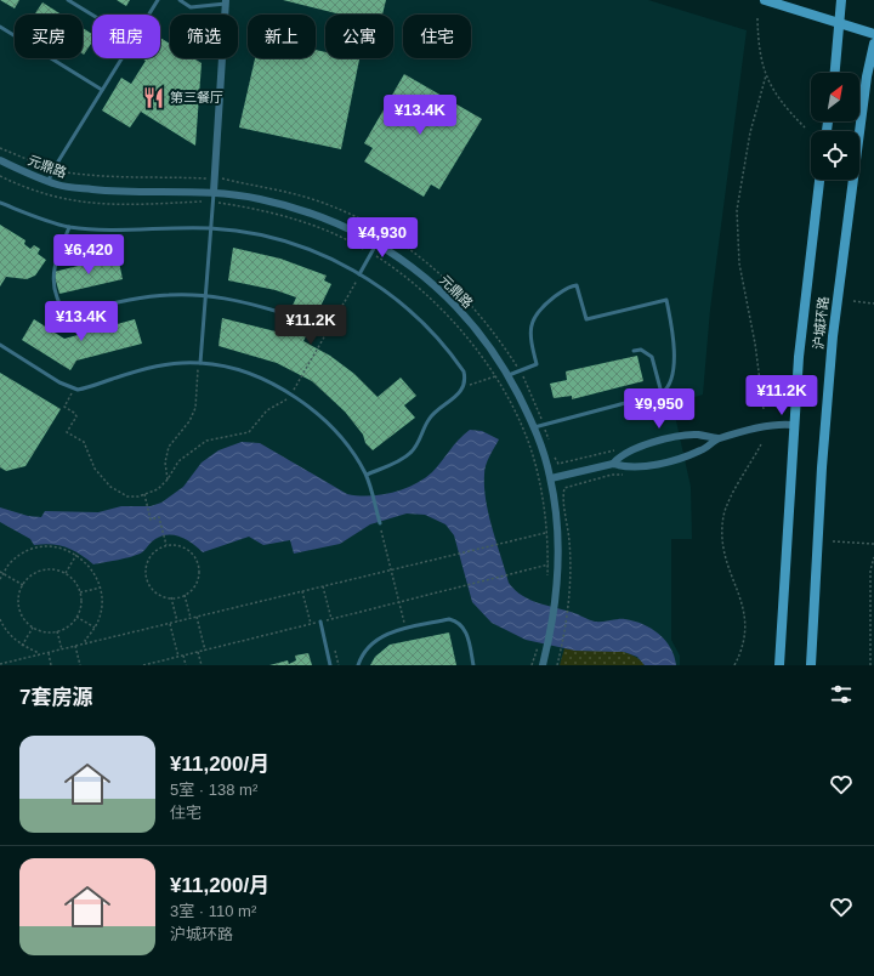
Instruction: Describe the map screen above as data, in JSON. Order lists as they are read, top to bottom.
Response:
{
  "streets": {
    "main road": ["沪城环路"],
    "street": ["元鼎路"]
  },
  "places": {
    "restaurant": ["第三餐厅"]
  },
  "north": "top right",
  "page": {
    "chip": [
      "买房",
      "租房",
      "筛选",
      "新上",
      "公寓",
      "住宅"
    ],
    "price": [
      "¥13.4K",
      "¥4,930",
      "¥6,420",
      "¥13.4K",
      "¥11.2K",
      "¥11.2K",
      "¥9,950"
    ],
    "heading": "7套房源",
    "list": [
      {
        "name": "¥11,200/月",
        "note": "5室 · 138 m² · 住宅"
      },
      {
        "name": "¥11,200/月",
        "note": "3室 · 110 m² · 沪城环路"
      }
    ]
  }
}
